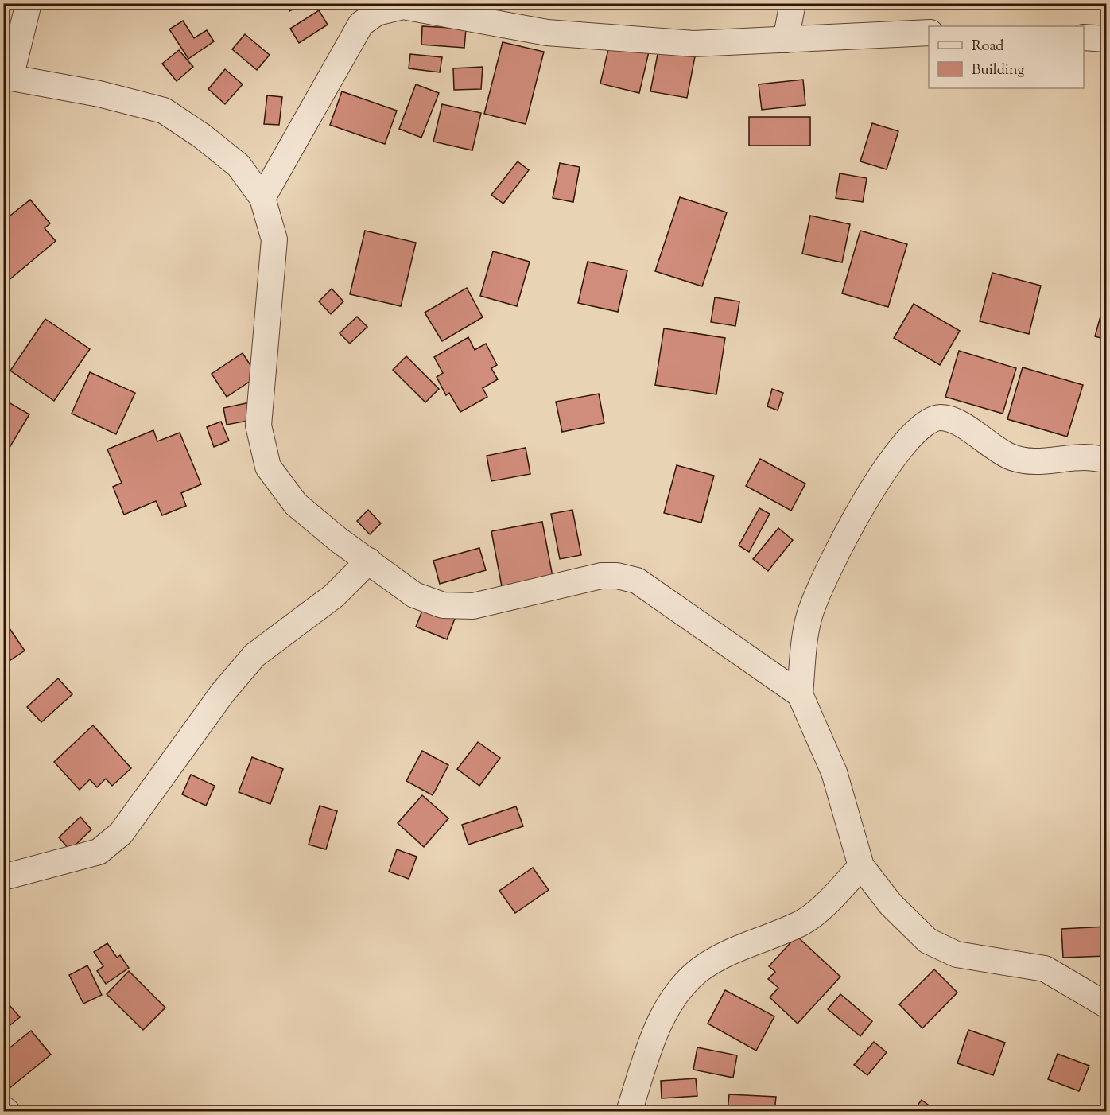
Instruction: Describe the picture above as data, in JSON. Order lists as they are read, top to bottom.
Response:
{
  "legend": ["Road", "Building"]
}
